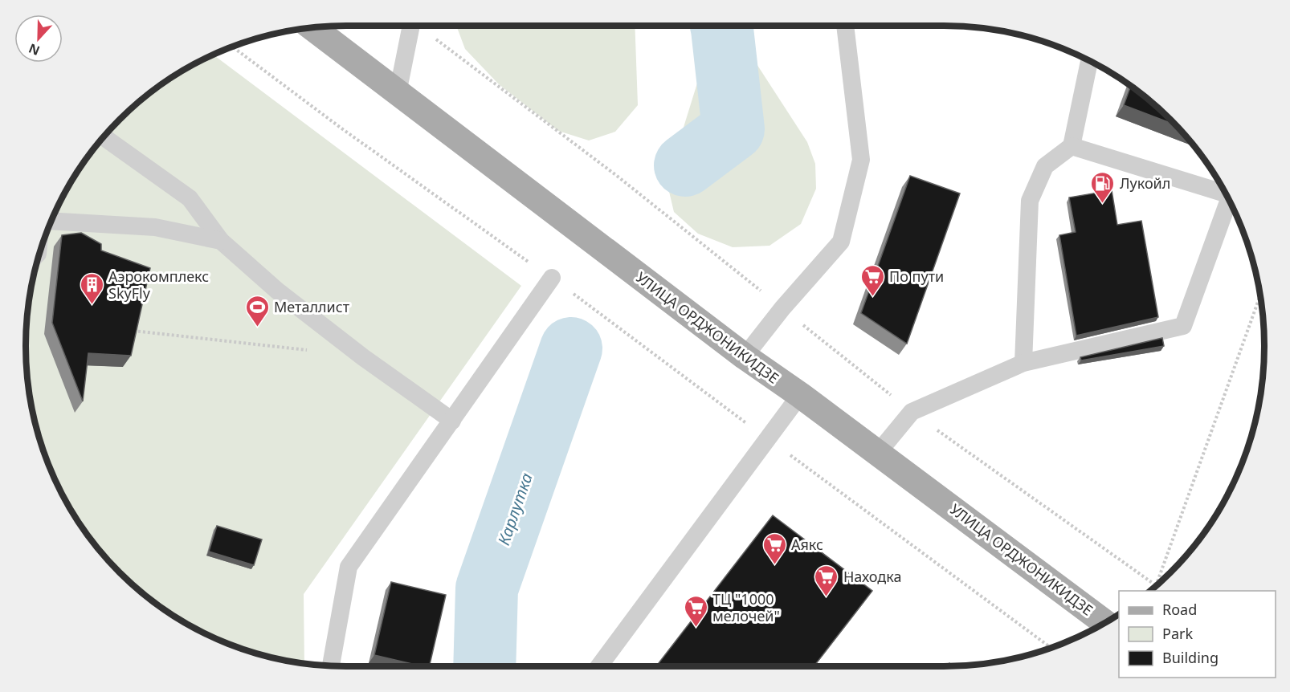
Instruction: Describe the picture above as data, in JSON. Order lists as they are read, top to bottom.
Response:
{
  "streets": {
    "main road": ["УЛИЦА ОРДЖОНИКИДЗЕ"]
  },
  "water": ["Карлутка"],
  "places": {
    "fuel station": ["Лукойл"],
    "supermarket": [
      "По пути",
      "Аякс",
      "Находка",
      "ТЦ \"1000 мелочей\""
    ],
    "building": ["Аэрокомплекс SkyFly"],
    "sports": ["Металлист"]
  },
  "legend": ["Road", "Park", "Building"],
  "north": "bottom"
}
